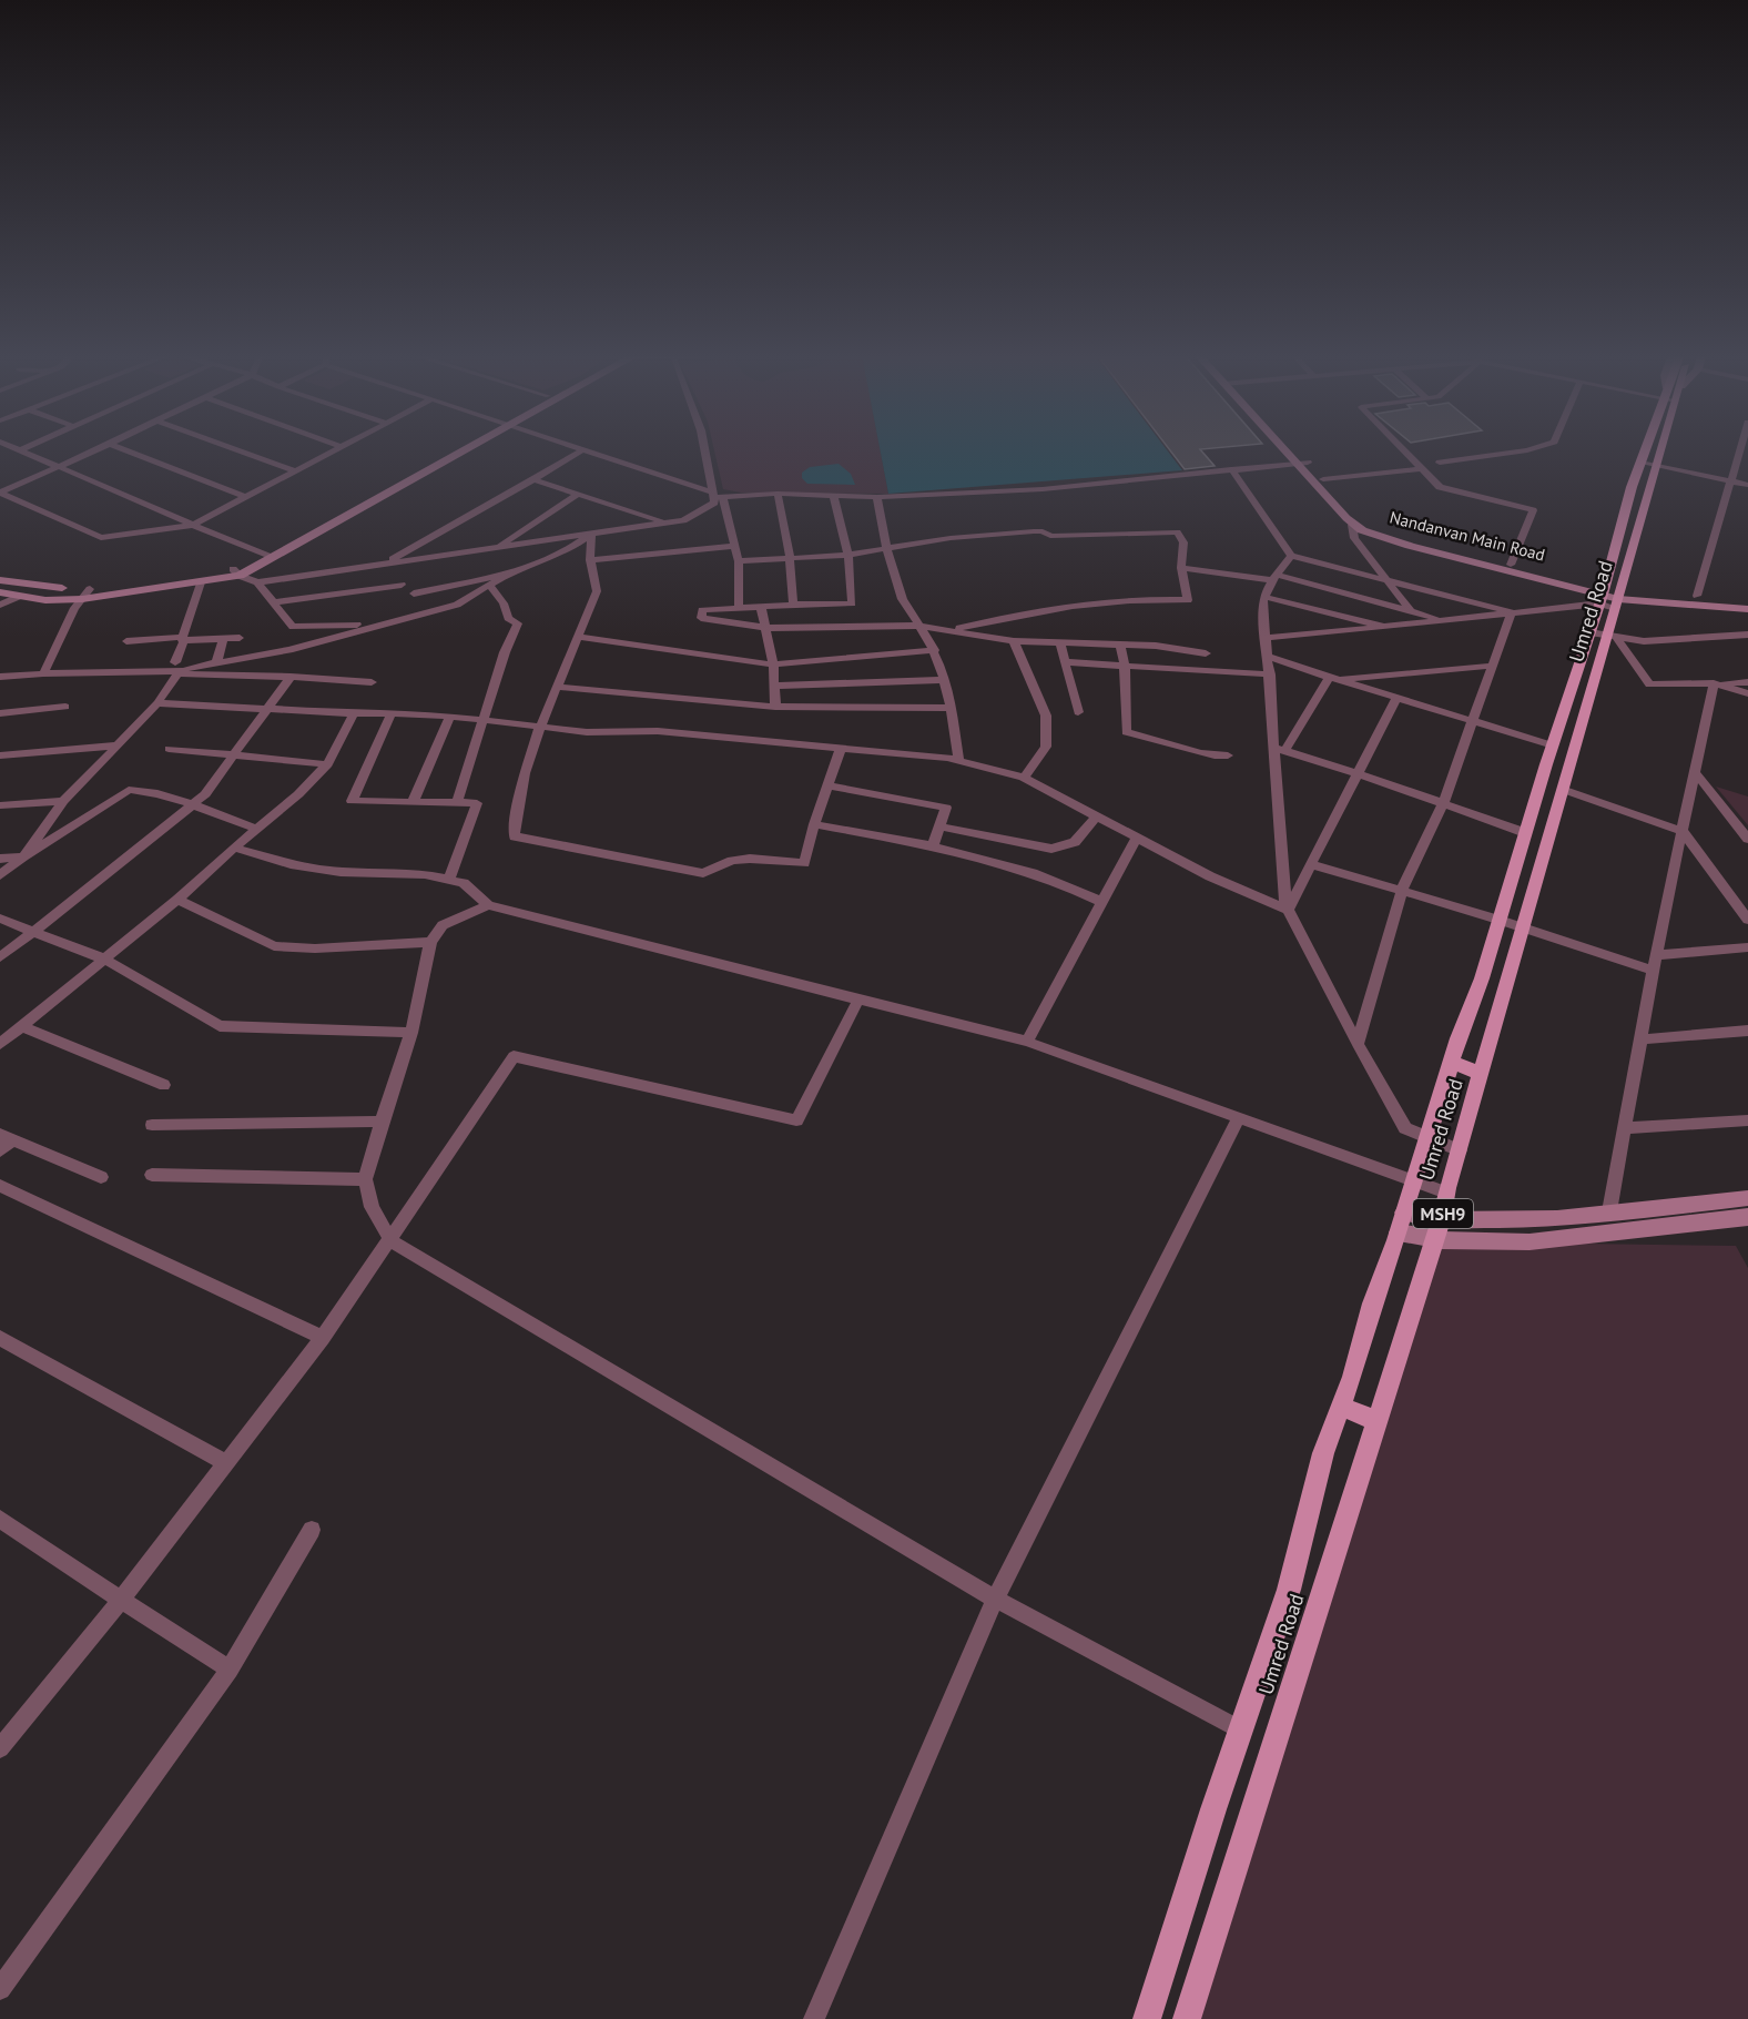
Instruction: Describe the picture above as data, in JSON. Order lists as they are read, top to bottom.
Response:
{
  "streets": {
    "main road": ["Nandanvan Main Road", "Umred Road", "MSH9"]
  },
  "crossings": [
    ["Nandanvan Main Road", "Umred Road"]
  ]
}
